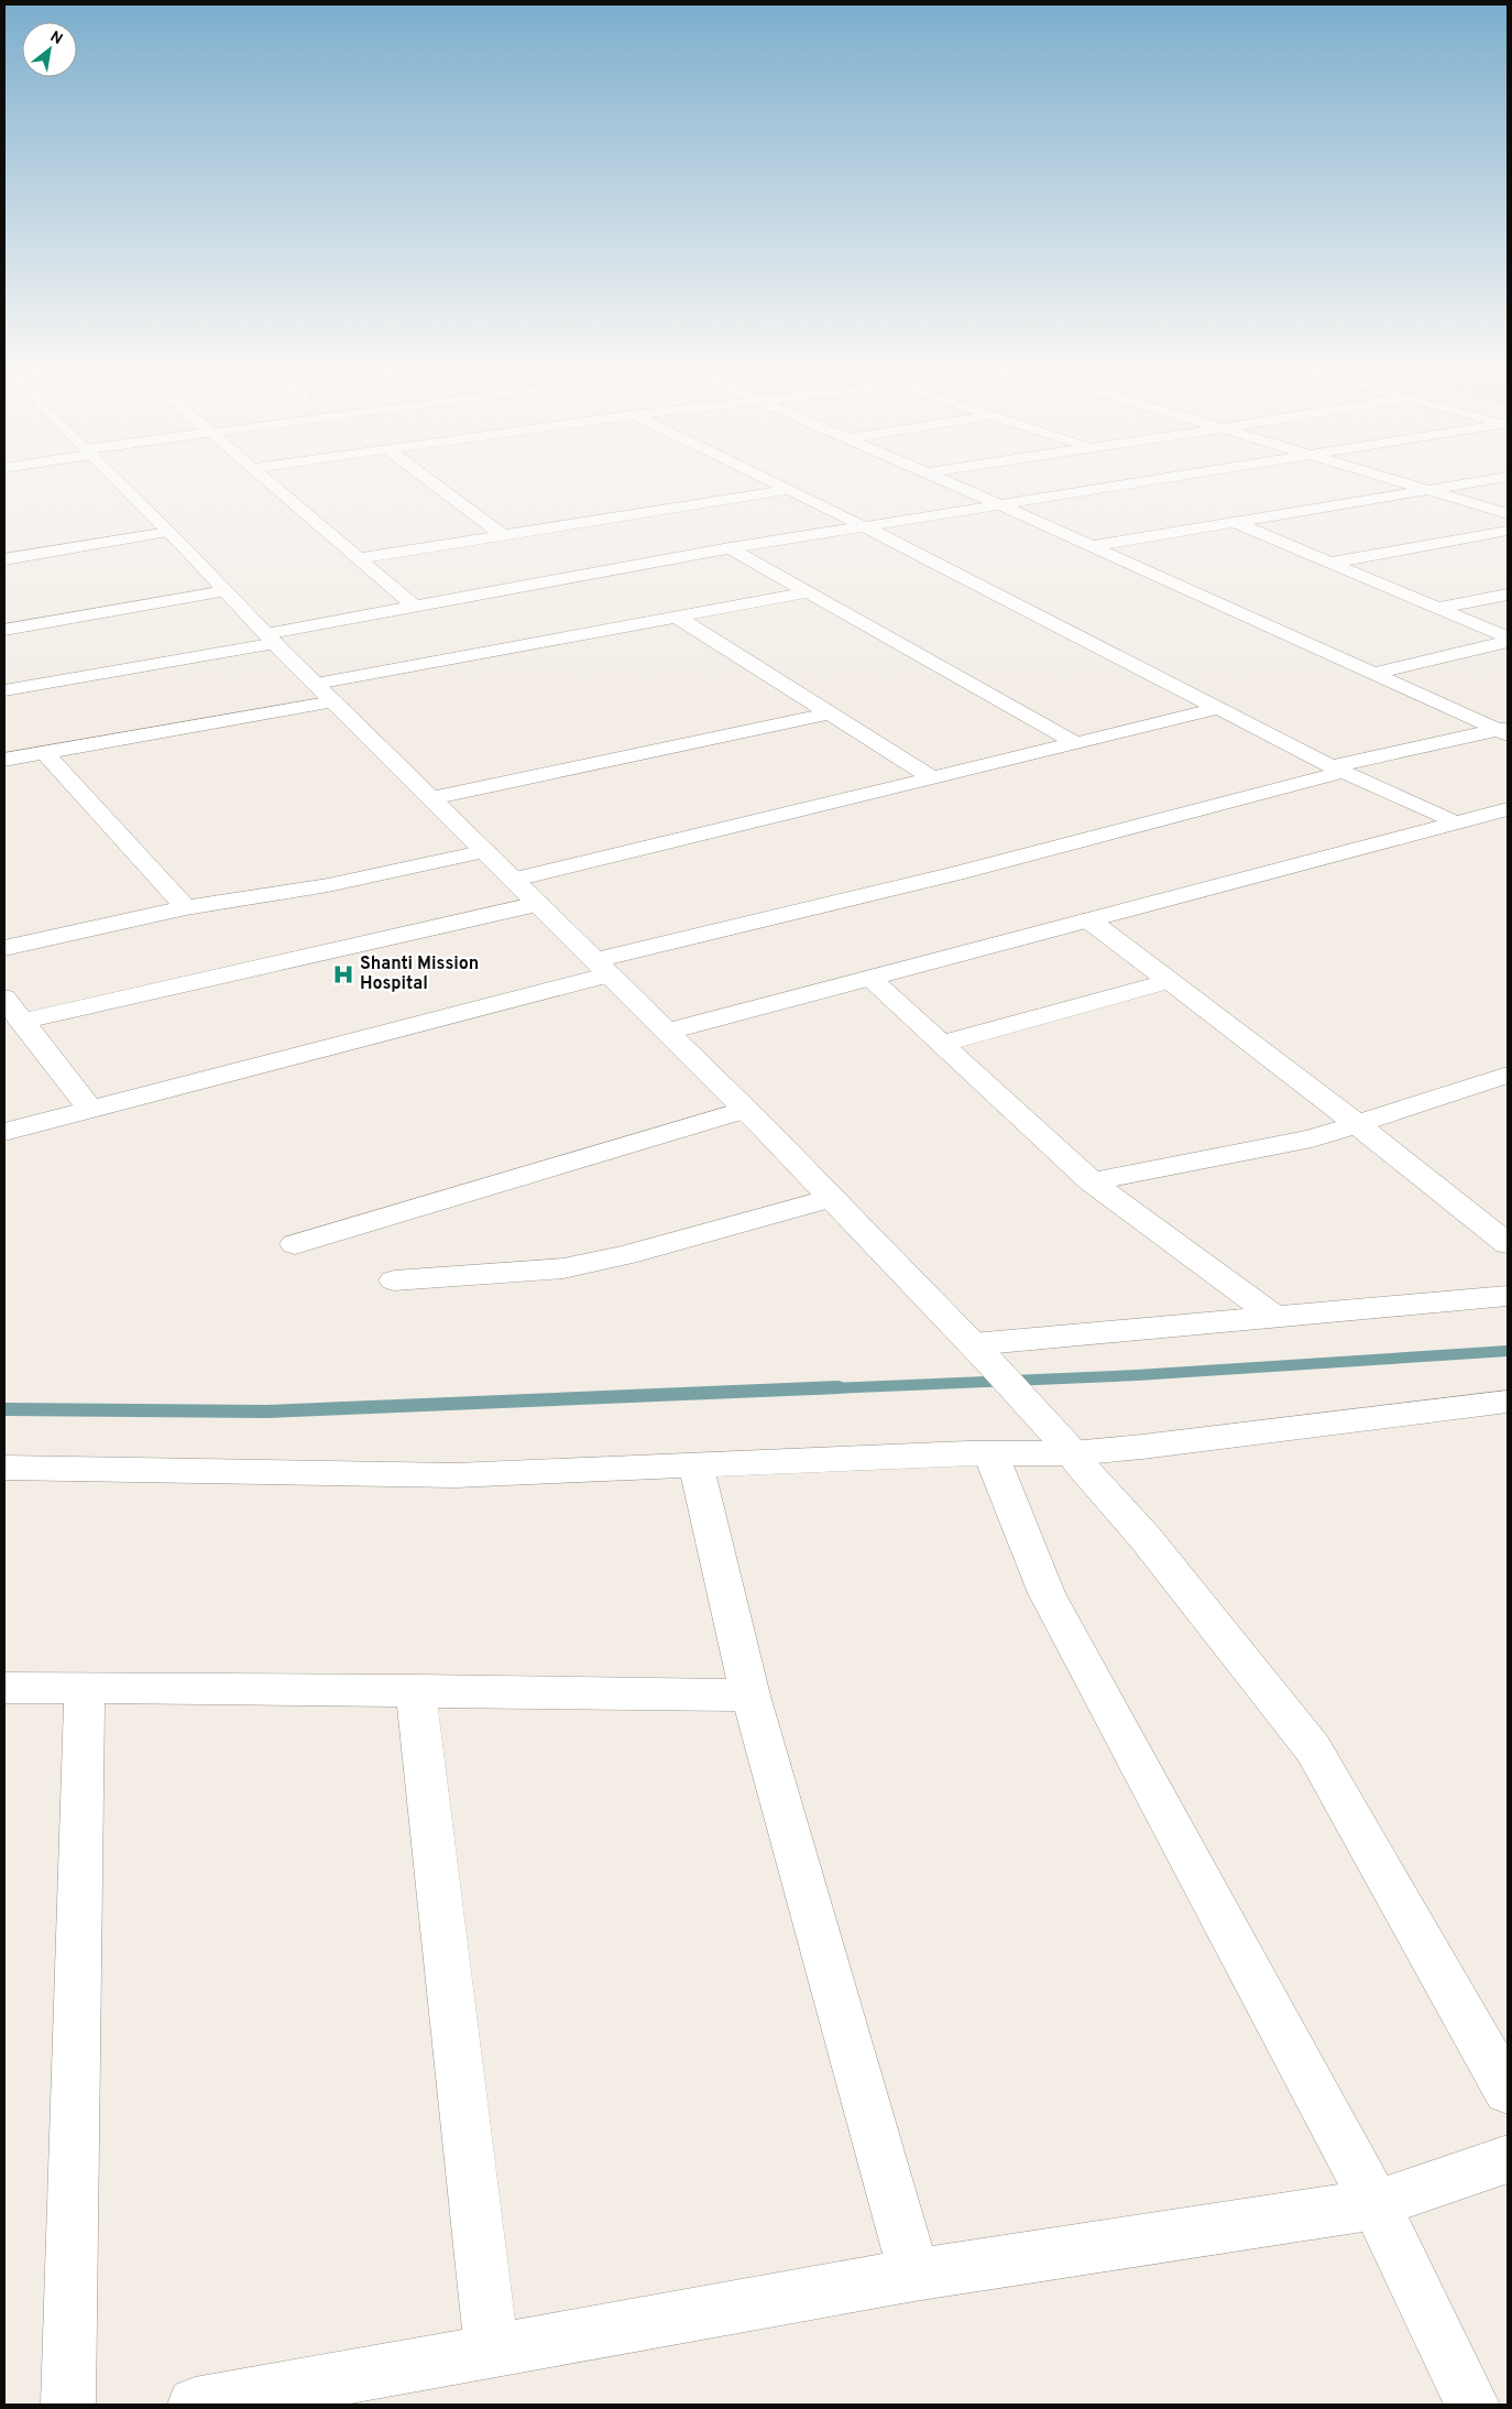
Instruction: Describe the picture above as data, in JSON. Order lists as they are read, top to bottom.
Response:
{
  "places": {
    "hospital": ["Shanti Mission Hospital"]
  },
  "north": "top right"
}
